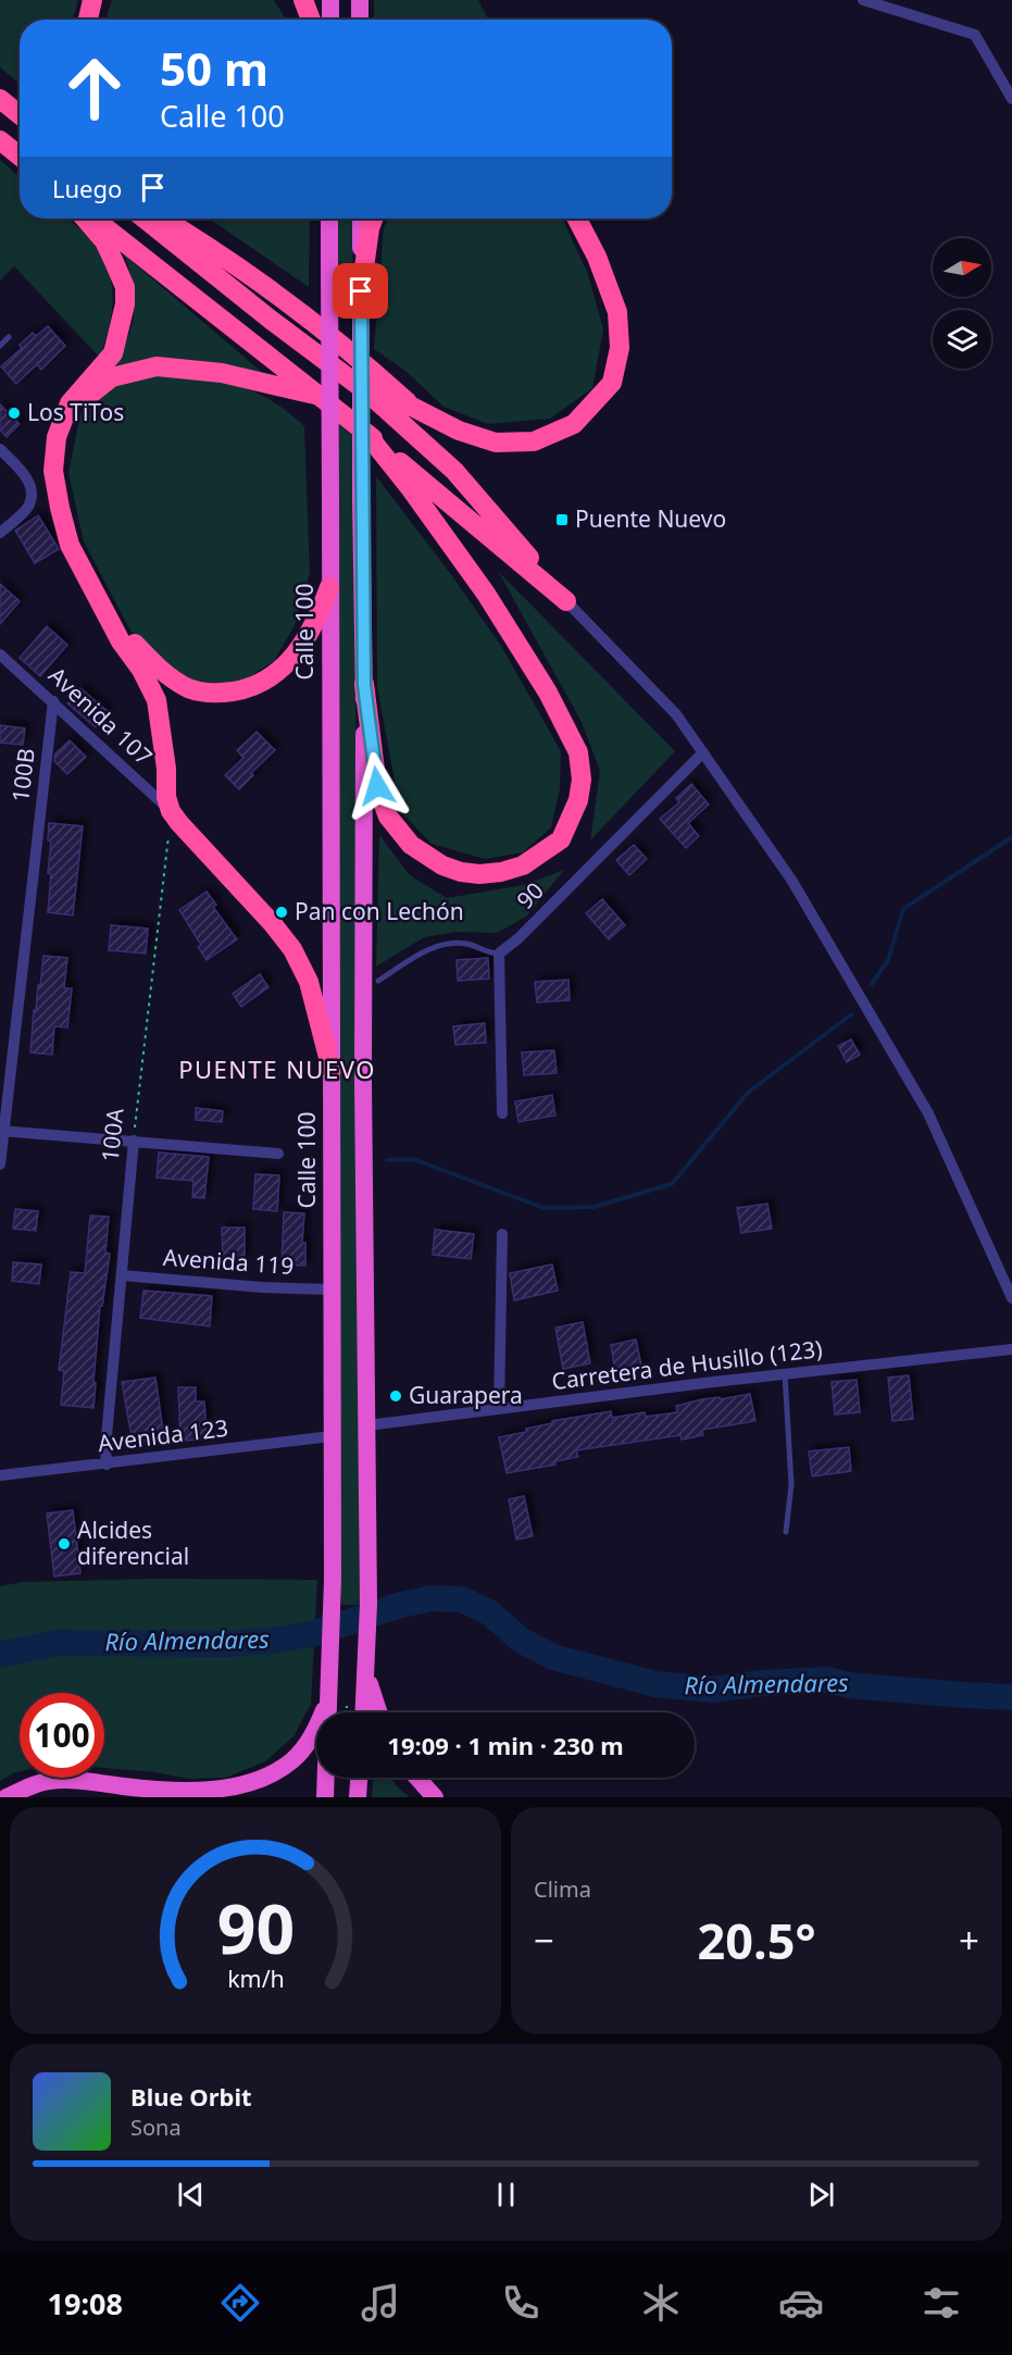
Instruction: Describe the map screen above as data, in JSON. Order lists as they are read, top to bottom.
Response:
{
  "streets": {
    "highway": ["Calle 100"],
    "street": [
      "Avenida 107",
      "100B",
      "90",
      "100A",
      "Avenida 119",
      "Carretera de Husillo (123)",
      "Avenida 123"
    ]
  },
  "crossings": [
    ["Calle 100", "Avenida 119"],
    ["Calle 100", "Avenida 123"],
    ["Avenida 107", "100B"],
    ["Avenida 107", "100A"],
    ["100A", "Avenida 119"],
    ["100A", "Avenida 123"]
  ],
  "districts": ["PUENTE NUEVO"],
  "water": ["Río Almendares"],
  "places": {
    "other": [
      "Los TiTos",
      "Pan con Lechón",
      "Guarapera",
      "Alcides diferencial"
    ],
    "transit": ["Puente Nuevo"]
  },
  "north": "right",
  "page": {
    "turn": ["50 m", "Calle 100"],
    "then": "Luego",
    "limit": "100",
    "trip": "19:09 · 1 min · 230 m",
    "tile": "Clima",
    "heat": ["−", "20.5°", "+"],
    "song": ["Blue Orbit", "Sona"],
    "tabs": "19:08",
    "gauge": ["90", "km/h"]
  }
}
